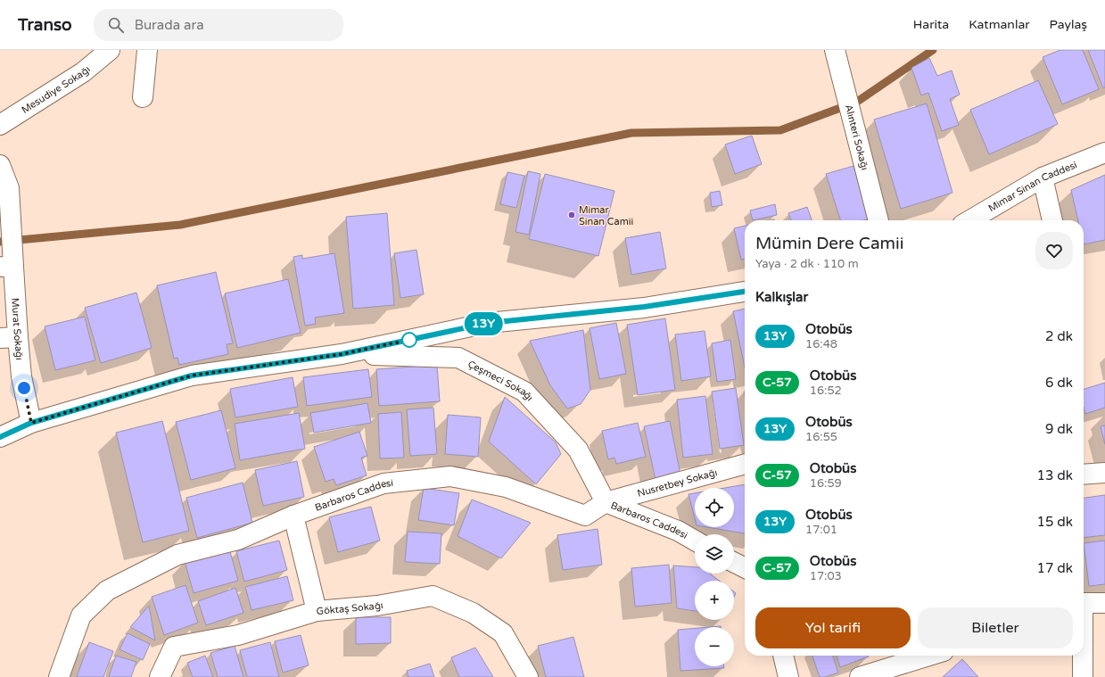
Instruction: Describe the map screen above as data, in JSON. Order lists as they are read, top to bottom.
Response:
{
  "streets": {
    "street": [
      "Mesudiye Sokağı",
      "Alınteri Sokağı",
      "Mimar Sinan Caddesi",
      "Murat Sokağı",
      "Çeşmeci Sokağı",
      "Nusretbey Sokağı",
      "Barbaros Caddesi",
      "Göktaş Sokağı"
    ]
  },
  "crossings": [
    ["Çeşmeci Sokağı", "Nusretbey Sokağı"],
    ["Çeşmeci Sokağı", "Barbaros Caddesi"],
    ["Nusretbey Sokağı", "Barbaros Caddesi"]
  ],
  "places": ["Mimar Sinan Camii"],
  "lines": ["bus line 13Y"],
  "page": {
    "header": "Transo",
    "search": "Burada ara",
    "nav": ["Harita", "Katmanlar", "Paylaş"],
    "on_map": "13Y",
    "heading": [
      ["Mümin Dere Camii", "Yaya · 2 dk · 110 m"],
      "Kalkışlar"
    ],
    "list": [
      {
        "mark": "13Y",
        "name": "Otobüs",
        "note": "16:48",
        "value": "2 dk"
      },
      {
        "mark": "C-57",
        "name": "Otobüs",
        "note": "16:52",
        "value": "6 dk"
      },
      {
        "mark": "13Y",
        "name": "Otobüs",
        "note": "16:55",
        "value": "9 dk"
      },
      {
        "mark": "C-57",
        "name": "Otobüs",
        "note": "16:59",
        "value": "13 dk"
      },
      {
        "mark": "13Y",
        "name": "Otobüs",
        "note": "17:01",
        "value": "15 dk"
      },
      {
        "mark": "C-57",
        "name": "Otobüs",
        "note": "17:03",
        "value": "17 dk"
      }
    ],
    "map_buttons": ["+", "−"],
    "buttons": ["Yol tarifi", "Biletler"]
  }
}
